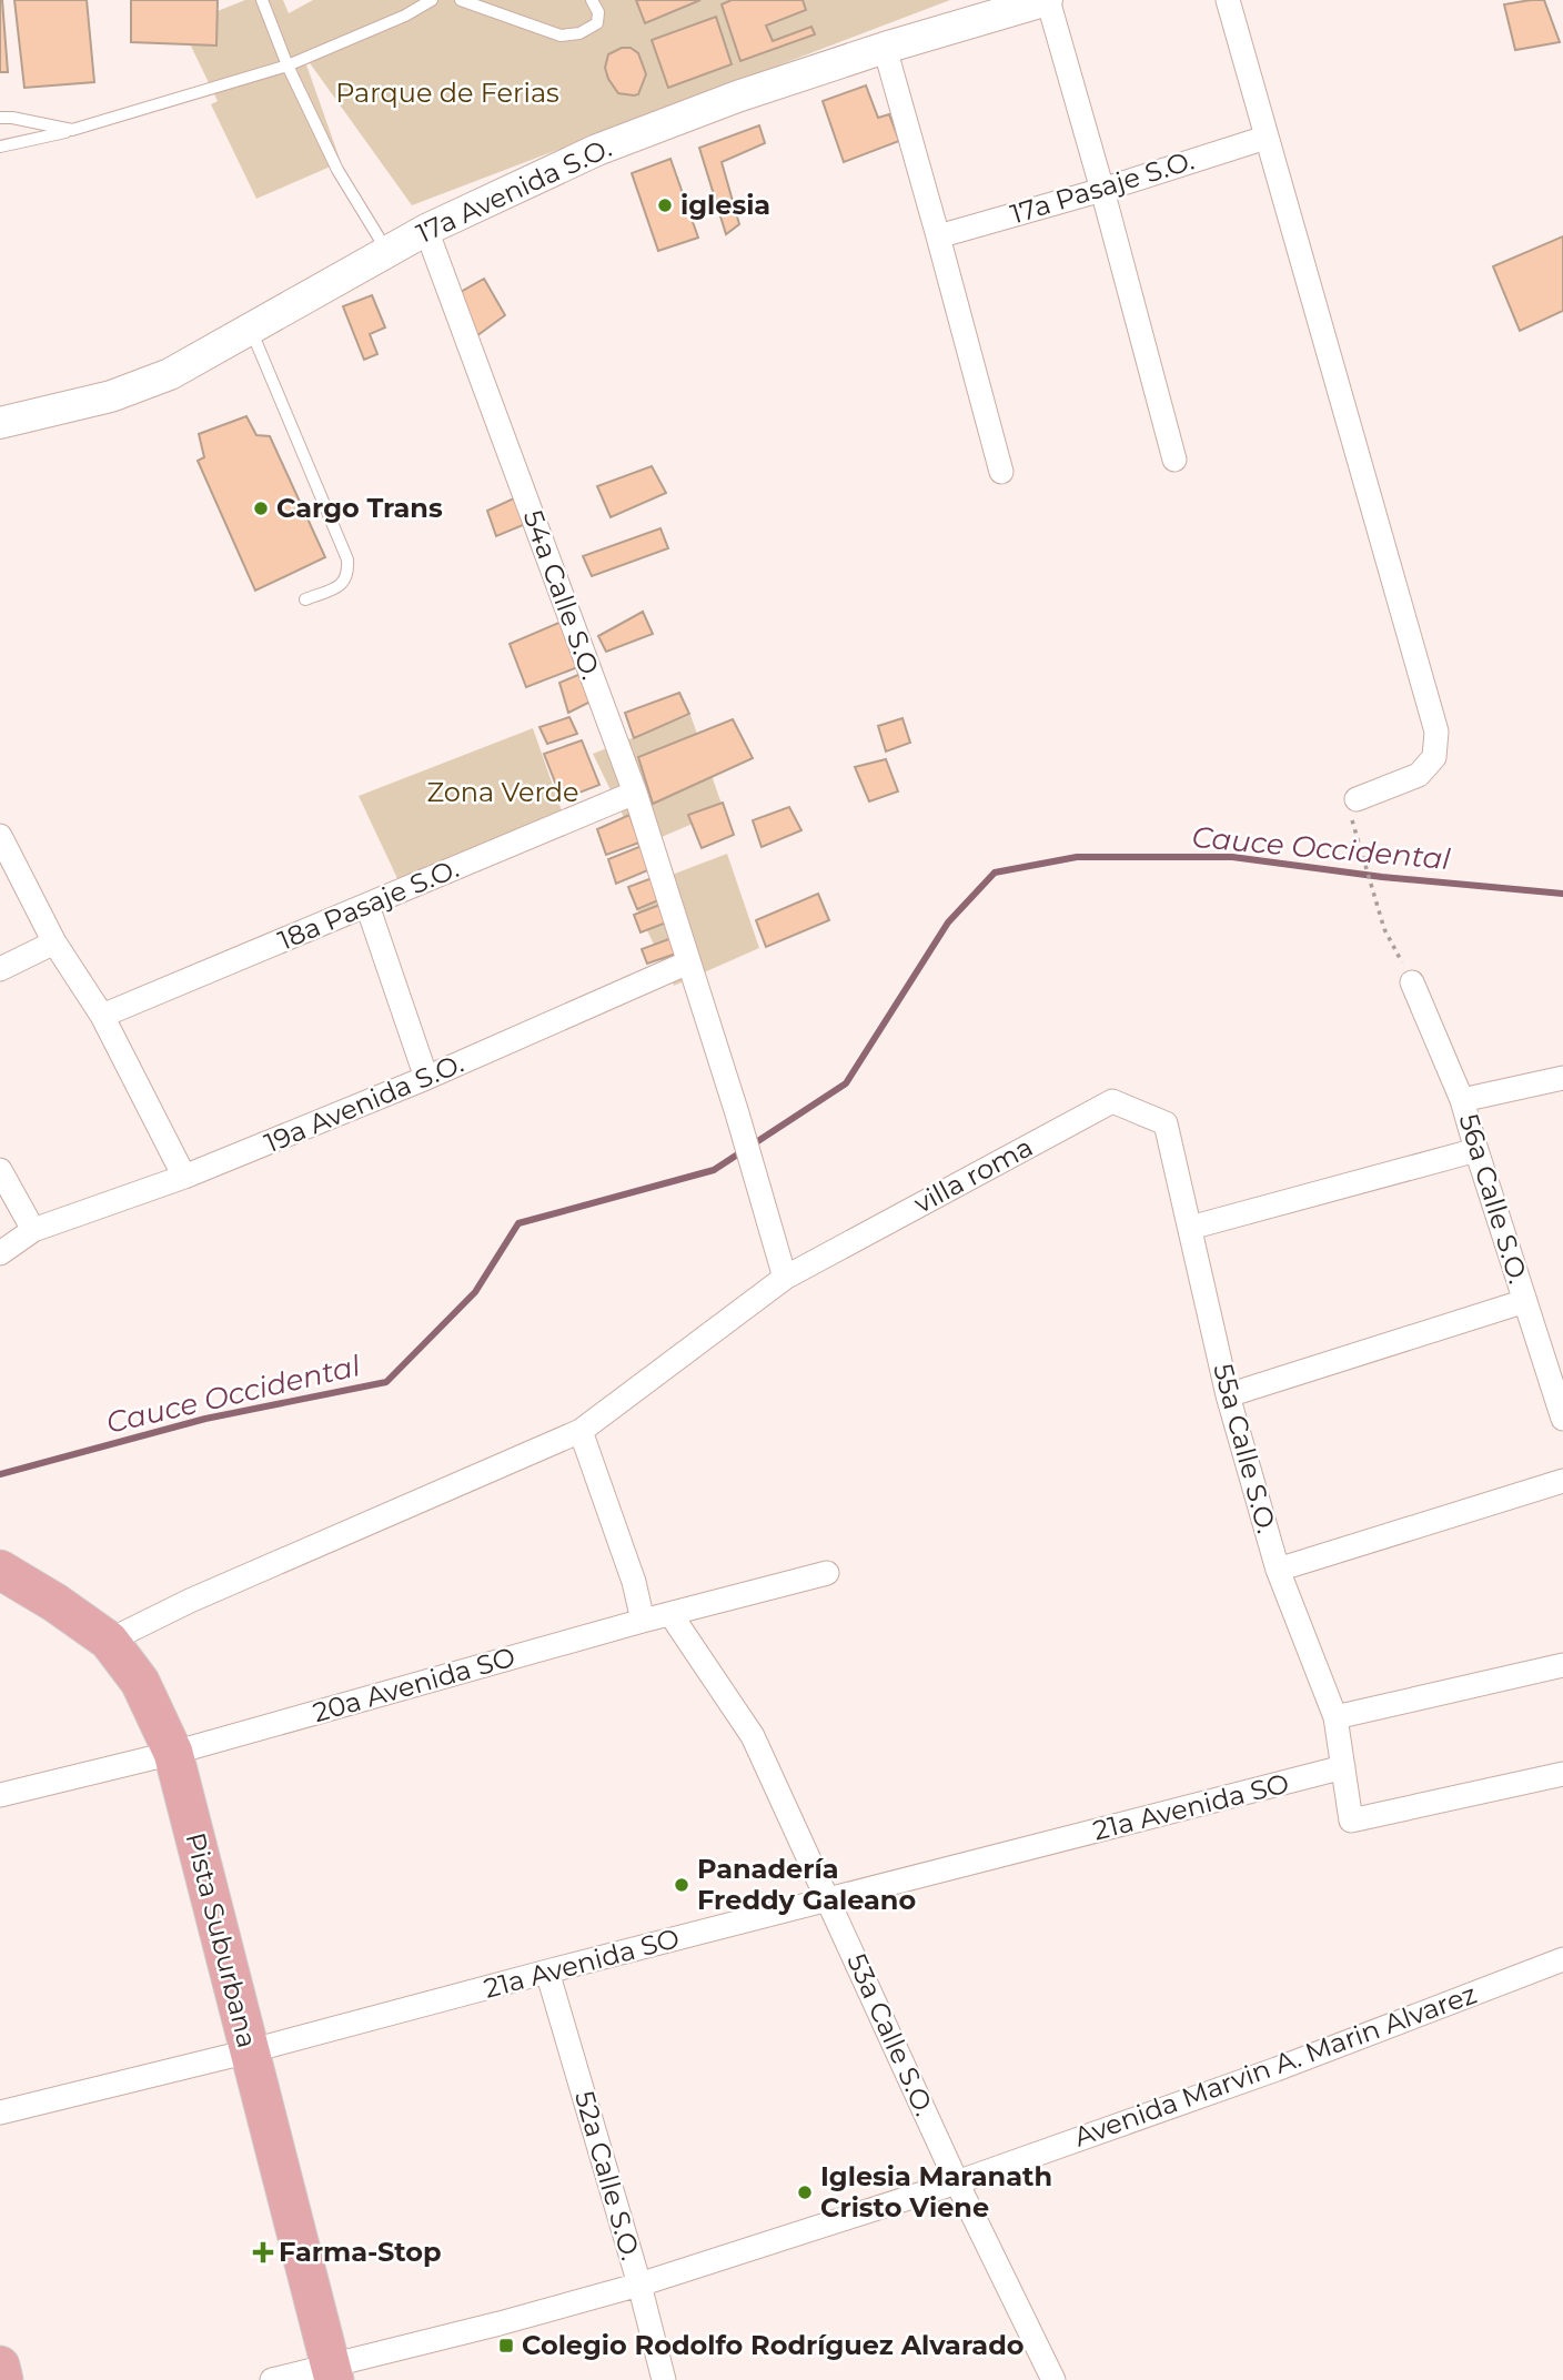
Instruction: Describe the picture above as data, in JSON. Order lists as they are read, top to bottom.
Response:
{
  "streets": {
    "main road": ["Pista Suburbana"],
    "street": [
      "17a Pasaje S.O.",
      "17a Avenida S.O.",
      "54a Calle S.O.",
      "18a Pasaje S.O.",
      "19a Avenida S.O.",
      "villa roma",
      "56a Calle S.O.",
      "55a Calle S.O.",
      "20a Avenida SO",
      "21a Avenida SO",
      "53a Calle S.O.",
      "Avenida Marvin A. Marin Alvarez",
      "52a Calle S.O."
    ]
  },
  "crossings": [
    ["17a Avenida S.O.", "54a Calle S.O."],
    ["54a Calle S.O.", "18a Pasaje S.O."],
    ["54a Calle S.O.", "19a Avenida S.O."],
    ["villa roma", "55a Calle S.O."],
    ["villa roma", "Pista Suburbana"],
    ["55a Calle S.O.", "21a Avenida SO"],
    ["20a Avenida SO", "Pista Suburbana"],
    ["20a Avenida SO", "53a Calle S.O."],
    ["21a Avenida SO", "Pista Suburbana"],
    ["21a Avenida SO", "53a Calle S.O."],
    ["21a Avenida SO", "52a Calle S.O."],
    ["Pista Suburbana", "Avenida Marvin A. Marin Alvarez"],
    ["53a Calle S.O.", "Avenida Marvin A. Marin Alvarez"],
    ["Avenida Marvin A. Marin Alvarez", "52a Calle S.O."]
  ],
  "water": ["Cauce Occidental"],
  "parks": ["Parque de Ferias", "Zona Verde"],
  "places": {
    "other": [
      "iglesia",
      "Cargo Trans",
      "Panadería Freddy Galeano",
      "Iglesia Maranath Cristo Viene"
    ],
    "health": ["Farma-Stop"],
    "transit": ["Colegio Rodolfo Rodríguez Alvarado"]
  }
}
